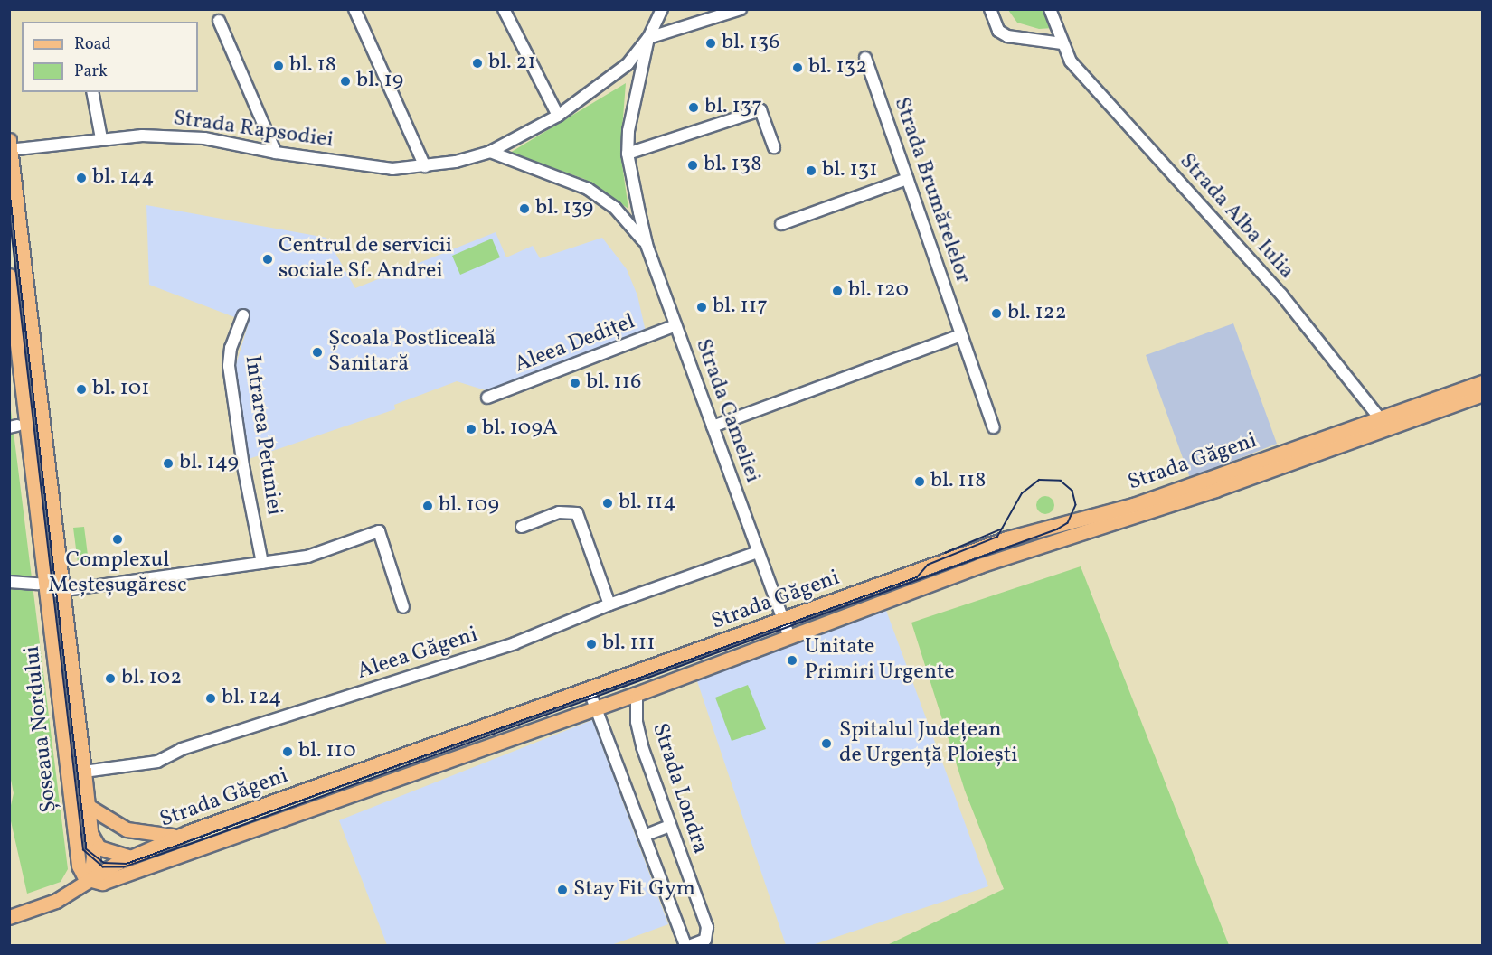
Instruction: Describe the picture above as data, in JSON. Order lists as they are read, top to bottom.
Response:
{
  "streets": {
    "main road": ["Strada Găgeni", "Șoseaua Nordului"],
    "street": [
      "Strada Rapsodiei",
      "Strada Brumărelelor",
      "Strada Alba Iulia",
      "Aleea Dedițel",
      "Strada Cameliei",
      "Intrarea Petuniei",
      "Aleea Găgeni",
      "Strada Londra"
    ]
  },
  "crossings": [
    ["Strada Rapsodiei", "Strada Cameliei"],
    ["Strada Rapsodiei", "Șoseaua Nordului"],
    ["Strada Alba Iulia", "Strada Găgeni"],
    ["Aleea Dedițel", "Strada Cameliei"],
    ["Strada Cameliei", "Strada Găgeni"],
    ["Strada Cameliei", "Aleea Găgeni"],
    ["Strada Găgeni", "Șoseaua Nordului"],
    ["Strada Găgeni", "Strada Londra"],
    ["Aleea Găgeni", "Șoseaua Nordului"]
  ],
  "places": [
    "bl. 136",
    "bl. 21",
    "bl. 18",
    "bl. 132",
    "bl. 19",
    "bl. 137",
    "bl. 138",
    "bl. 131",
    "bl. 144",
    "bl. 139",
    "Centrul de servicii sociale Sf. Andrei",
    "bl. 120",
    "bl. 117",
    "bl. 122",
    "Școala Postliceală Sanitară",
    "bl. 116",
    "bl. 101",
    "bl. 109A",
    "bl. 149",
    "bl. 118",
    "bl. 114",
    "bl. 109",
    "Complexul Meșteșugăresc",
    "bl. 111",
    "Unitate Primiri Urgente",
    "bl. 102",
    "bl. 124",
    "Spitalul Județean de Urgență Ploiești",
    "bl. 110",
    "Stay Fit Gym"
  ],
  "legend": ["Road", "Park"]
}
